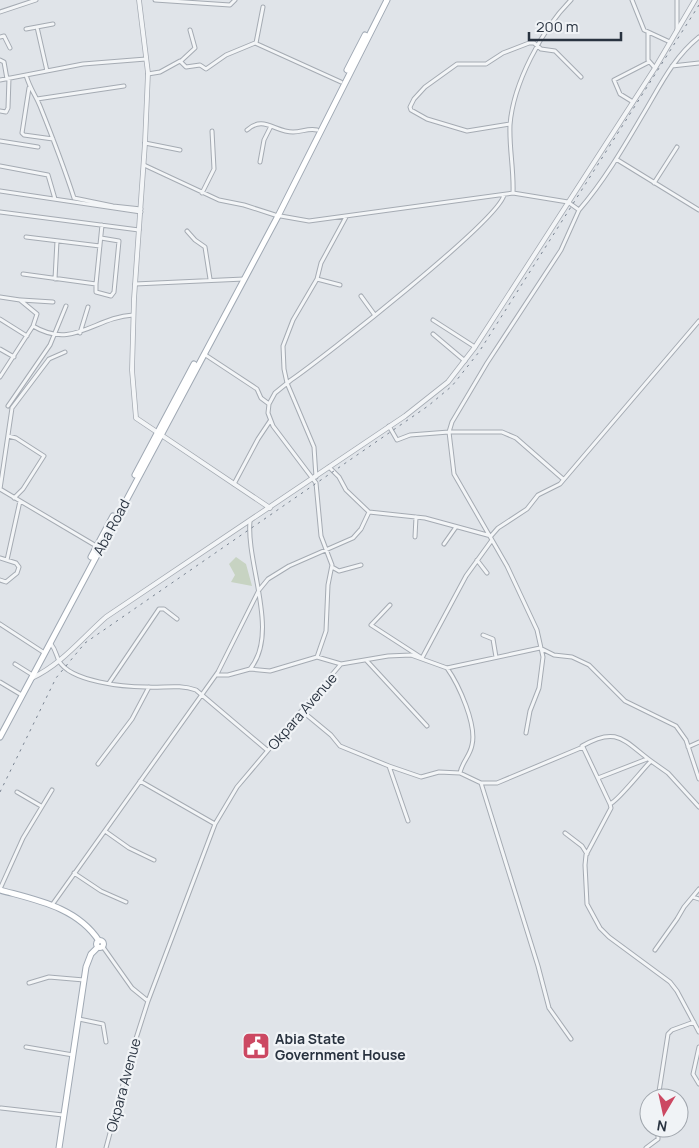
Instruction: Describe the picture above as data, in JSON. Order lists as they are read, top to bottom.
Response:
{
  "streets": {
    "main road": ["Aba Road"],
    "street": ["Okpara Avenue"]
  },
  "places": {
    "public building": ["Abia State Government House"]
  },
  "scale_bar": "200 m",
  "north": "bottom"
}
